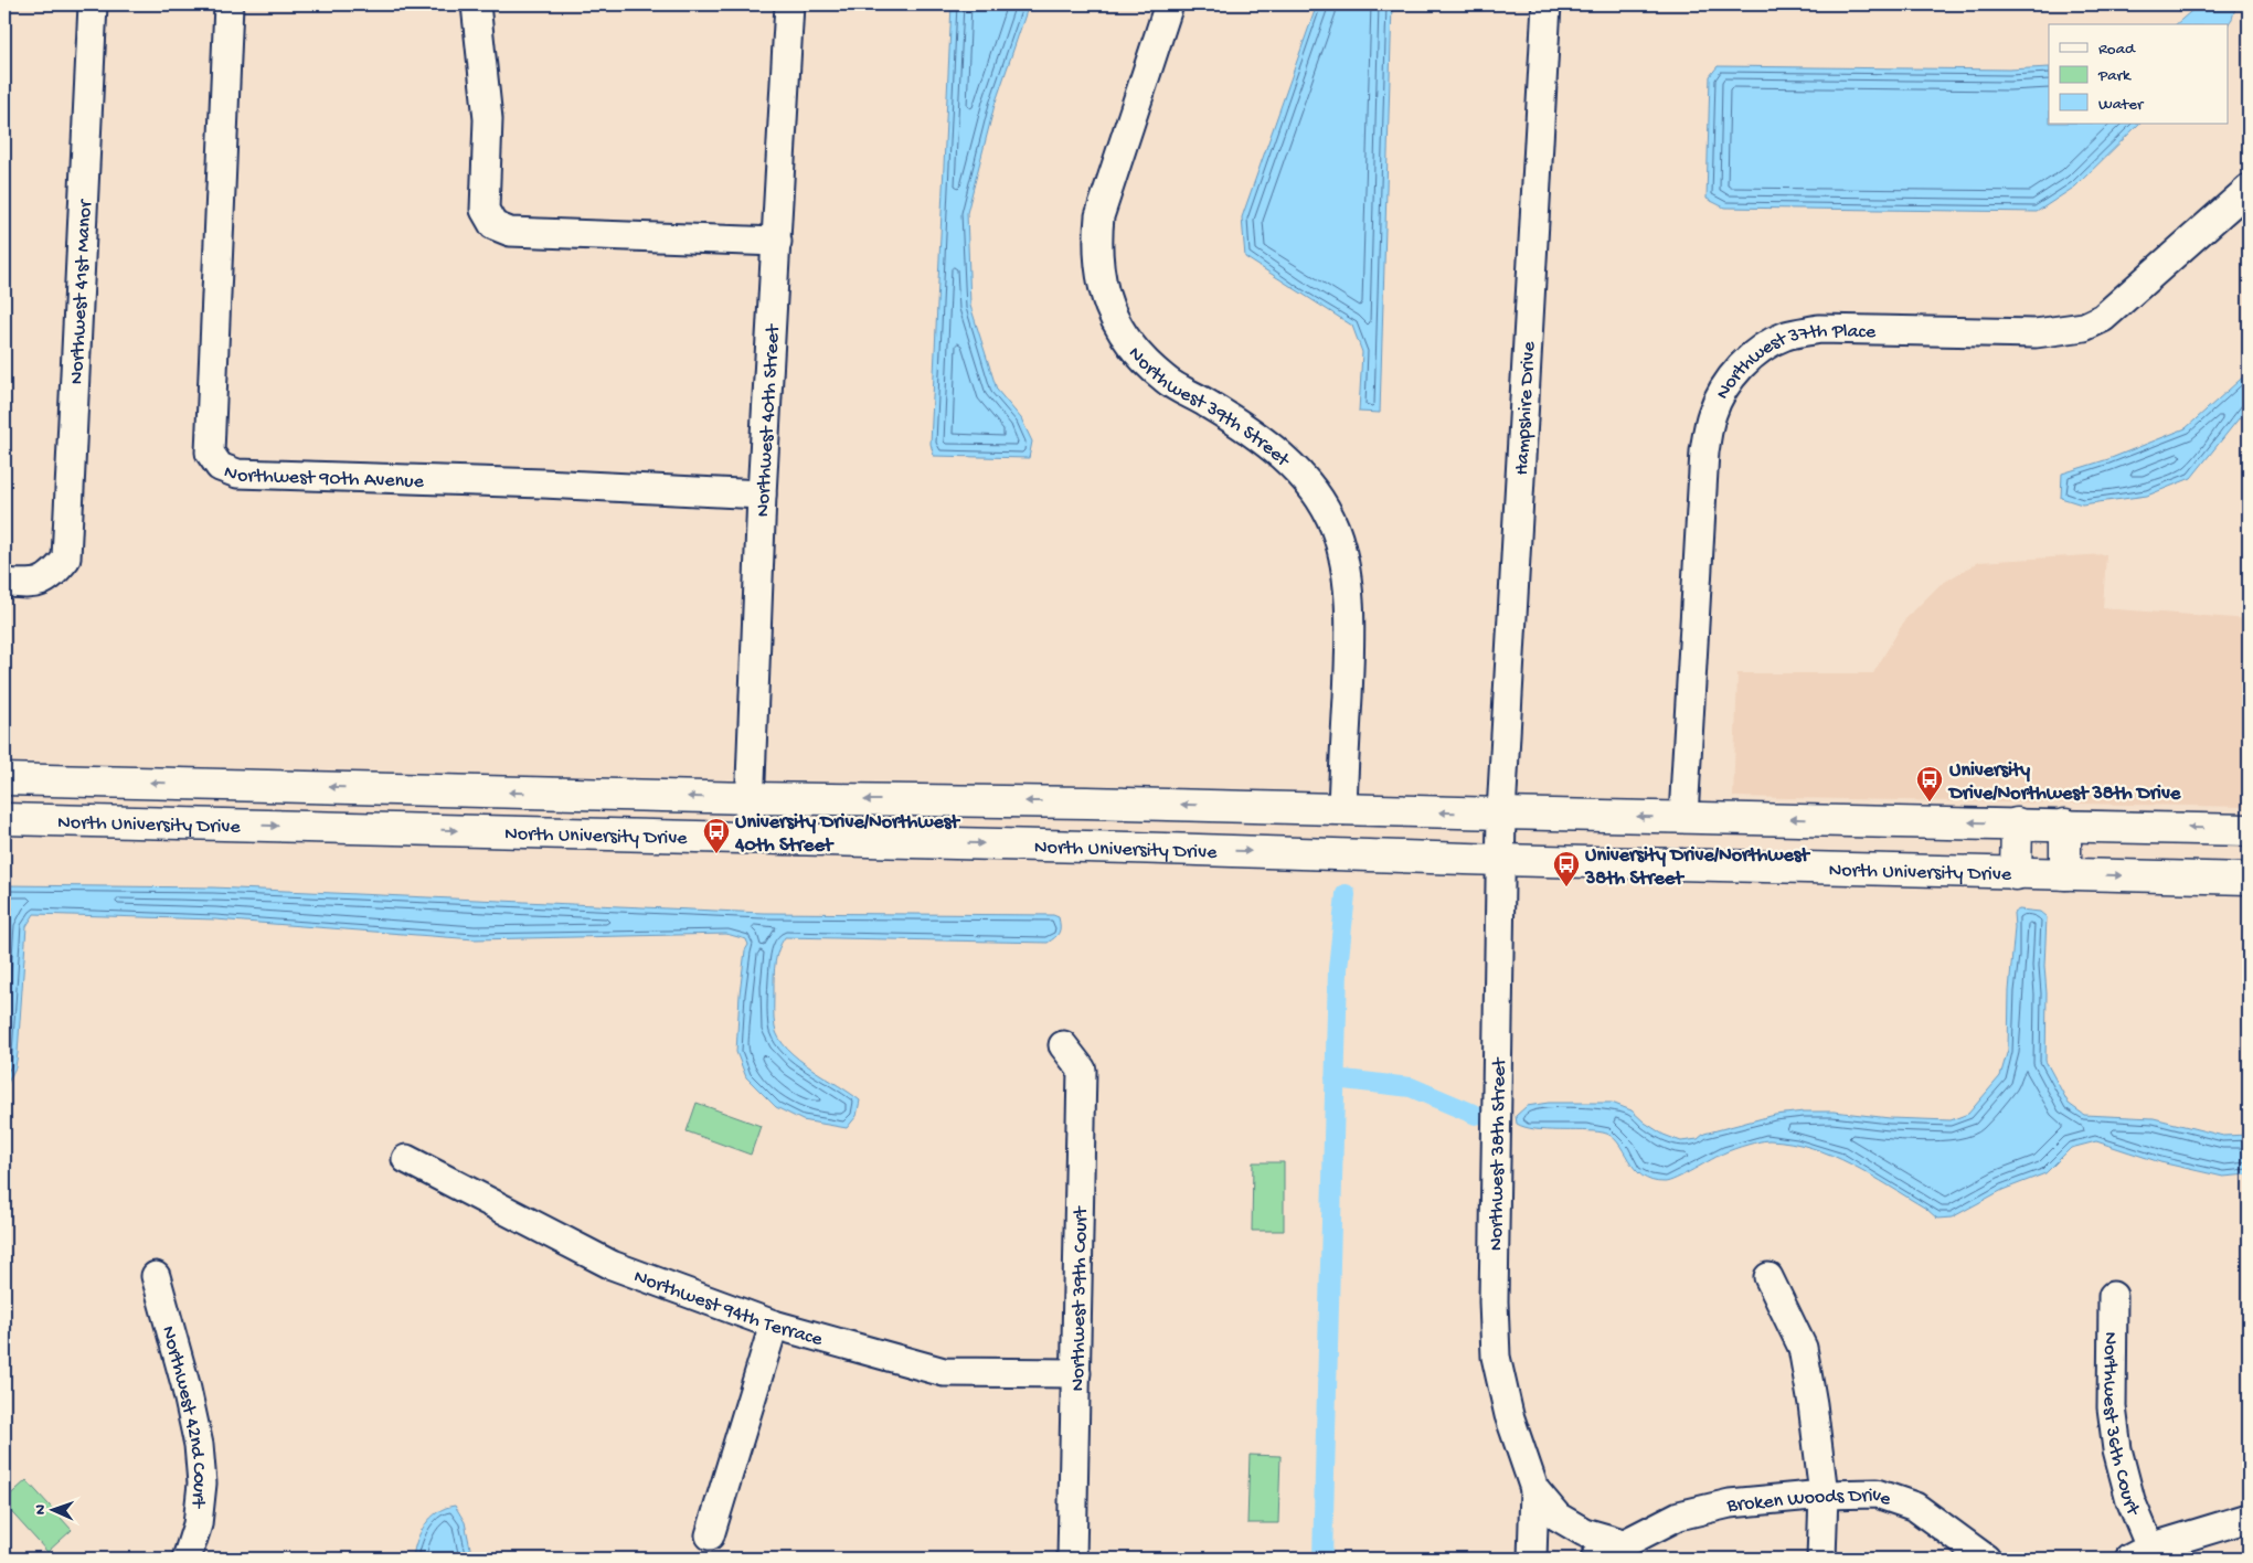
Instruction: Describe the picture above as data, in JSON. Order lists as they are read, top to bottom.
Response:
{
  "streets": {
    "main road": ["North University Drive"],
    "street": [
      "Northwest 41st Manor",
      "Northwest 37th Place",
      "Northwest 39th Street",
      "Hampshire Drive",
      "Northwest 40th Street",
      "Northwest 90th Avenue",
      "Northwest 38th Street",
      "Northwest 39th Court",
      "Northwest 94th Terrace",
      "Northwest 42nd Court",
      "Northwest 36th Court",
      "Broken Woods Drive"
    ]
  },
  "crossings": [
    ["Northwest 37th Place", "North University Drive"],
    ["Northwest 39th Street", "North University Drive"],
    ["Hampshire Drive", "North University Drive"],
    ["Hampshire Drive", "Northwest 38th Street"],
    ["Northwest 40th Street", "Northwest 90th Avenue"],
    ["Northwest 40th Street", "North University Drive"],
    ["North University Drive", "Northwest 38th Street"],
    ["Northwest 38th Street", "Broken Woods Drive"],
    ["Northwest 39th Court", "Northwest 94th Terrace"]
  ],
  "places": {
    "bus stop": ["University Drive/Northwest 38th Drive", "University Drive/Northwest 40th Street", "University Drive/Northwest 38th Street"]
  },
  "legend": ["Road", "Park", "Water"],
  "north": "left"
}
